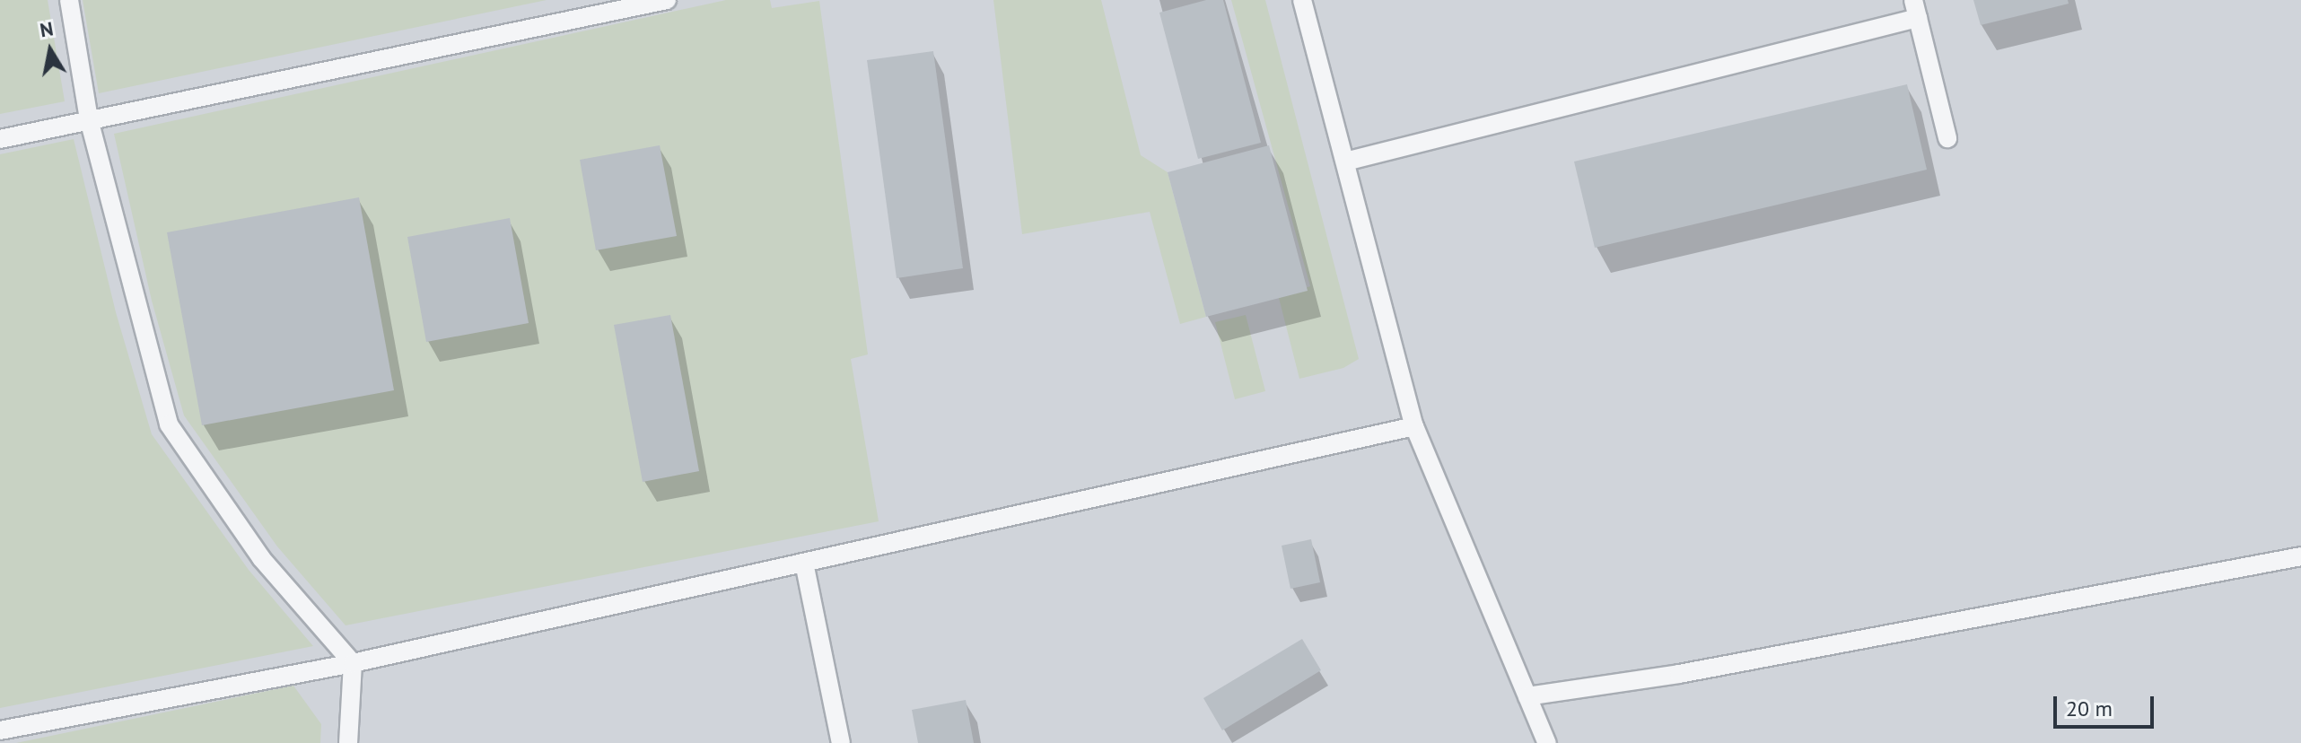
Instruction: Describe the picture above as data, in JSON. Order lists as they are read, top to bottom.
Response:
{
  "scale_bar": "20 m",
  "north": "top"
}
